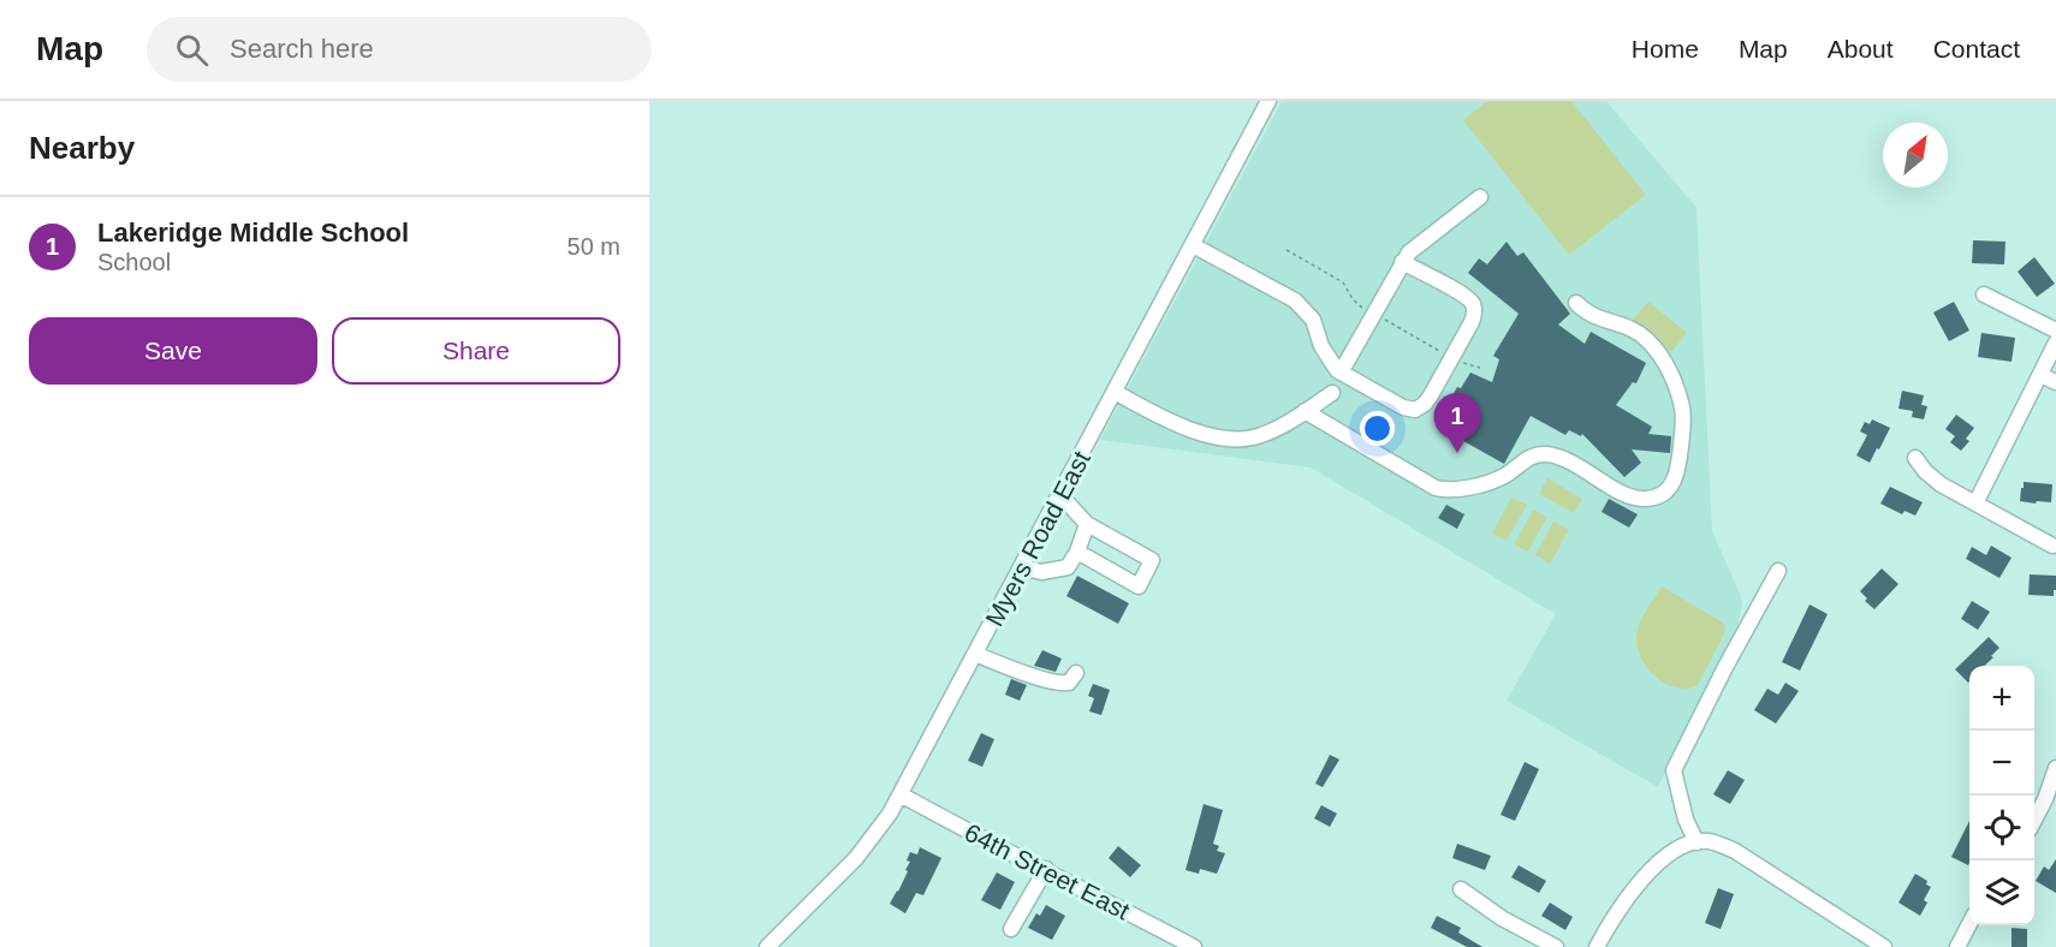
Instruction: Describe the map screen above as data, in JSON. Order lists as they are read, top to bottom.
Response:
{
  "streets": {
    "street": ["Myers Road East", "64th Street East"]
  },
  "crossings": [
    ["Myers Road East", "64th Street East"]
  ],
  "north": "top right",
  "page": {
    "header": "Map",
    "search": "Search here",
    "nav": [
      "Home",
      "Map",
      "About",
      "Contact"
    ],
    "heading": "Nearby",
    "list": [
      {
        "mark": "1",
        "name": "Lakeridge Middle School",
        "note": "School",
        "value": "50 m"
      }
    ],
    "buttons": ["Save", "Share"],
    "pins": "1",
    "map_buttons": ["+", "−"]
  }
}
